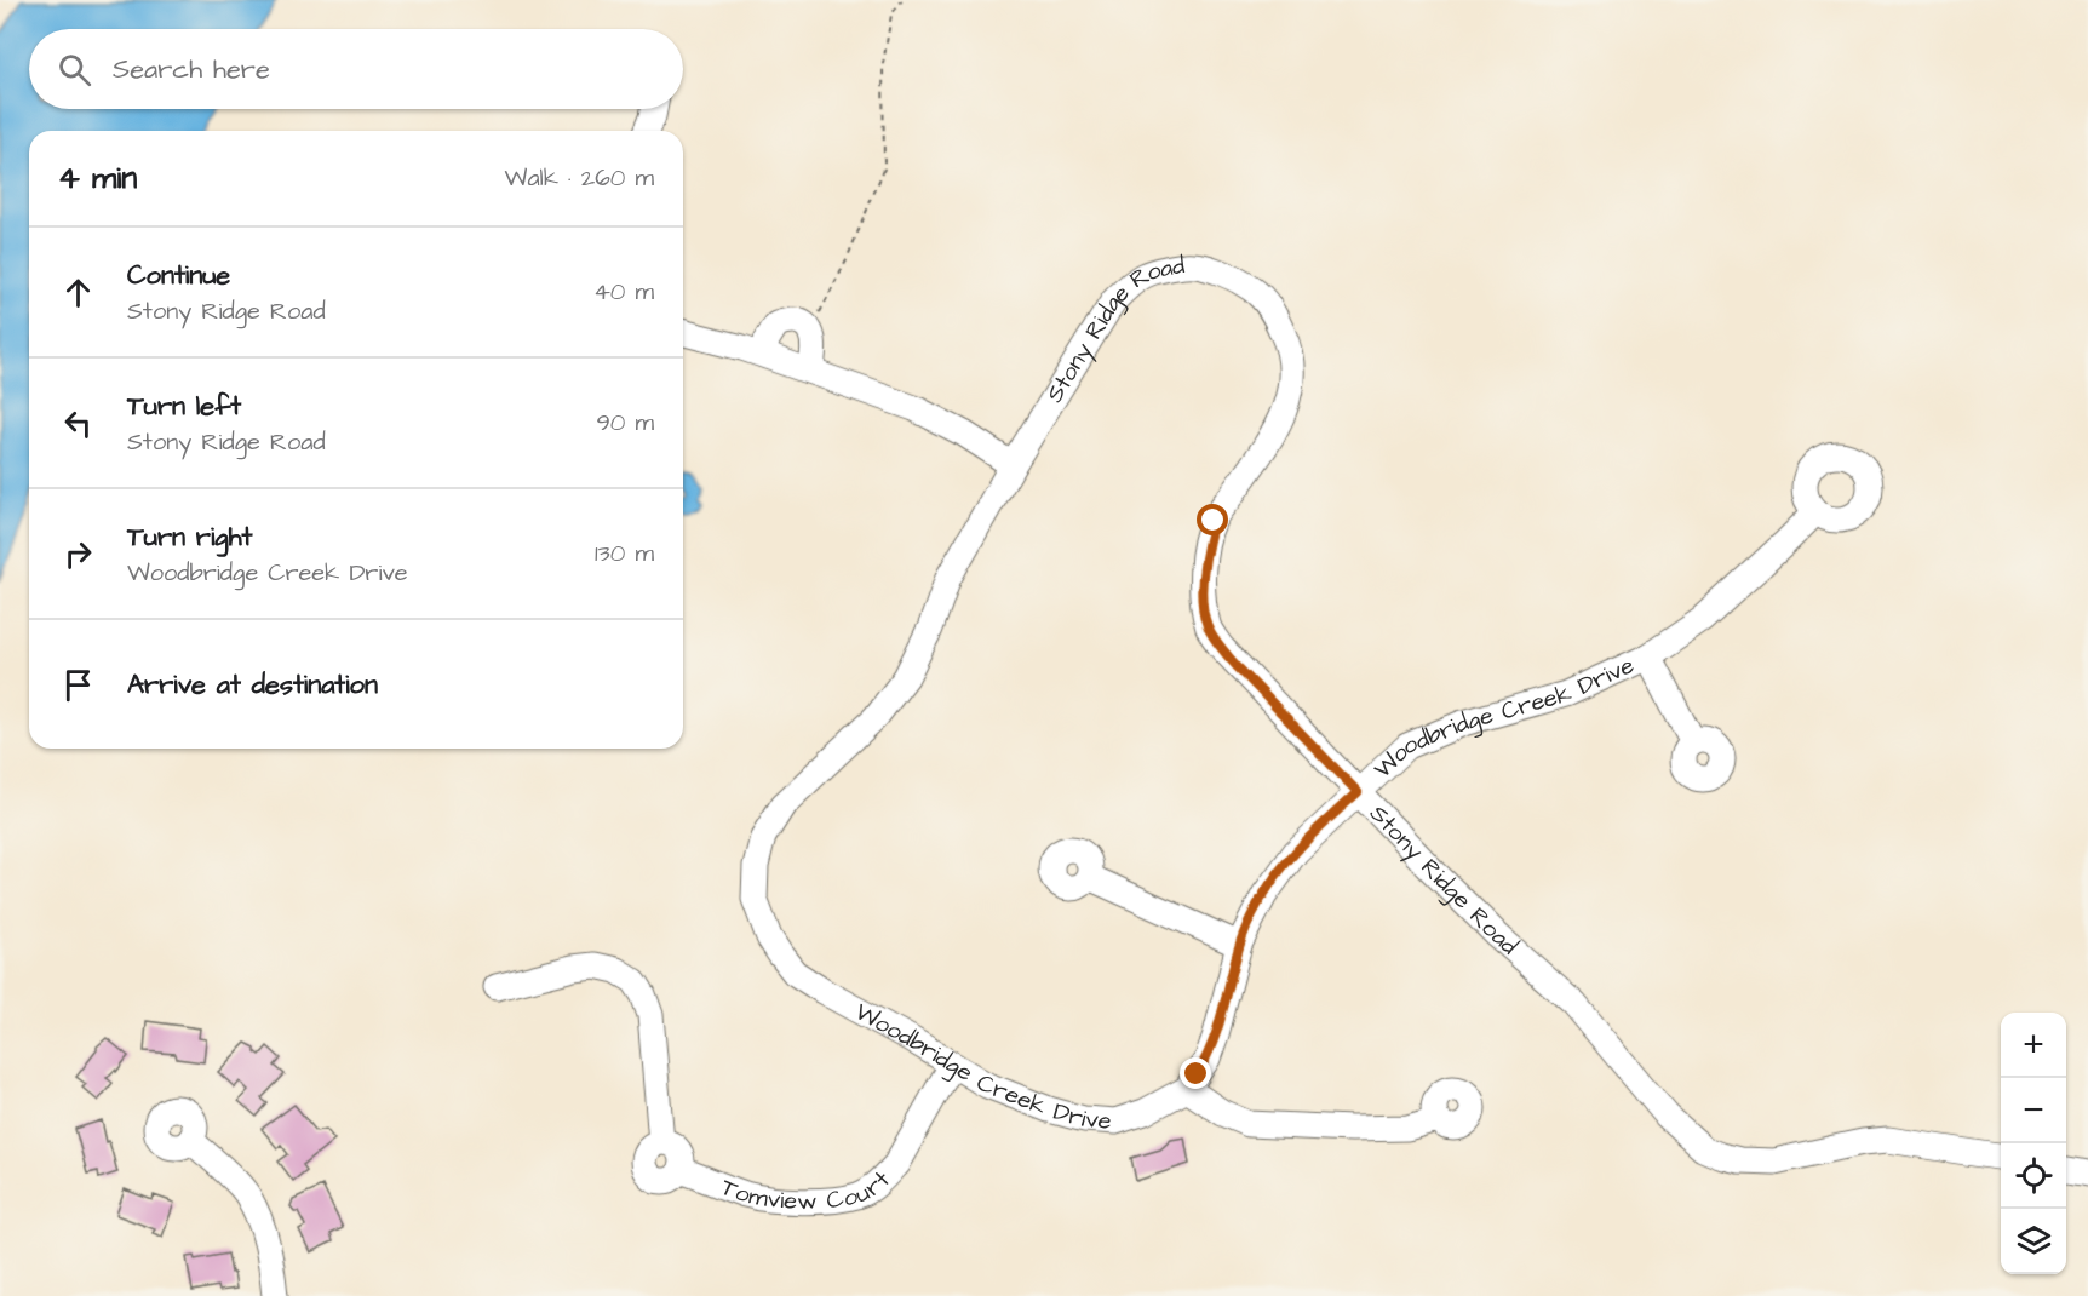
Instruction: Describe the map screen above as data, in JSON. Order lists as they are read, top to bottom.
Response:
{
  "streets": {
    "street": ["Stony Ridge Road", "Woodbridge Creek Drive", "Tomview Court"]
  },
  "crossings": [
    ["Stony Ridge Road", "Woodbridge Creek Drive"],
    ["Woodbridge Creek Drive", "Tomview Court"]
  ],
  "page": {
    "search": "Search here",
    "heading": ["4 min", "Walk · 260 m"],
    "list": [
      ["Continue", "Stony Ridge Road", "40 m"],
      ["Turn left", "Stony Ridge Road", "90 m"],
      ["Turn right", "Woodbridge Creek Drive", "130 m"],
      "Arrive at destination"
    ],
    "map_buttons": ["+", "−"]
  }
}
